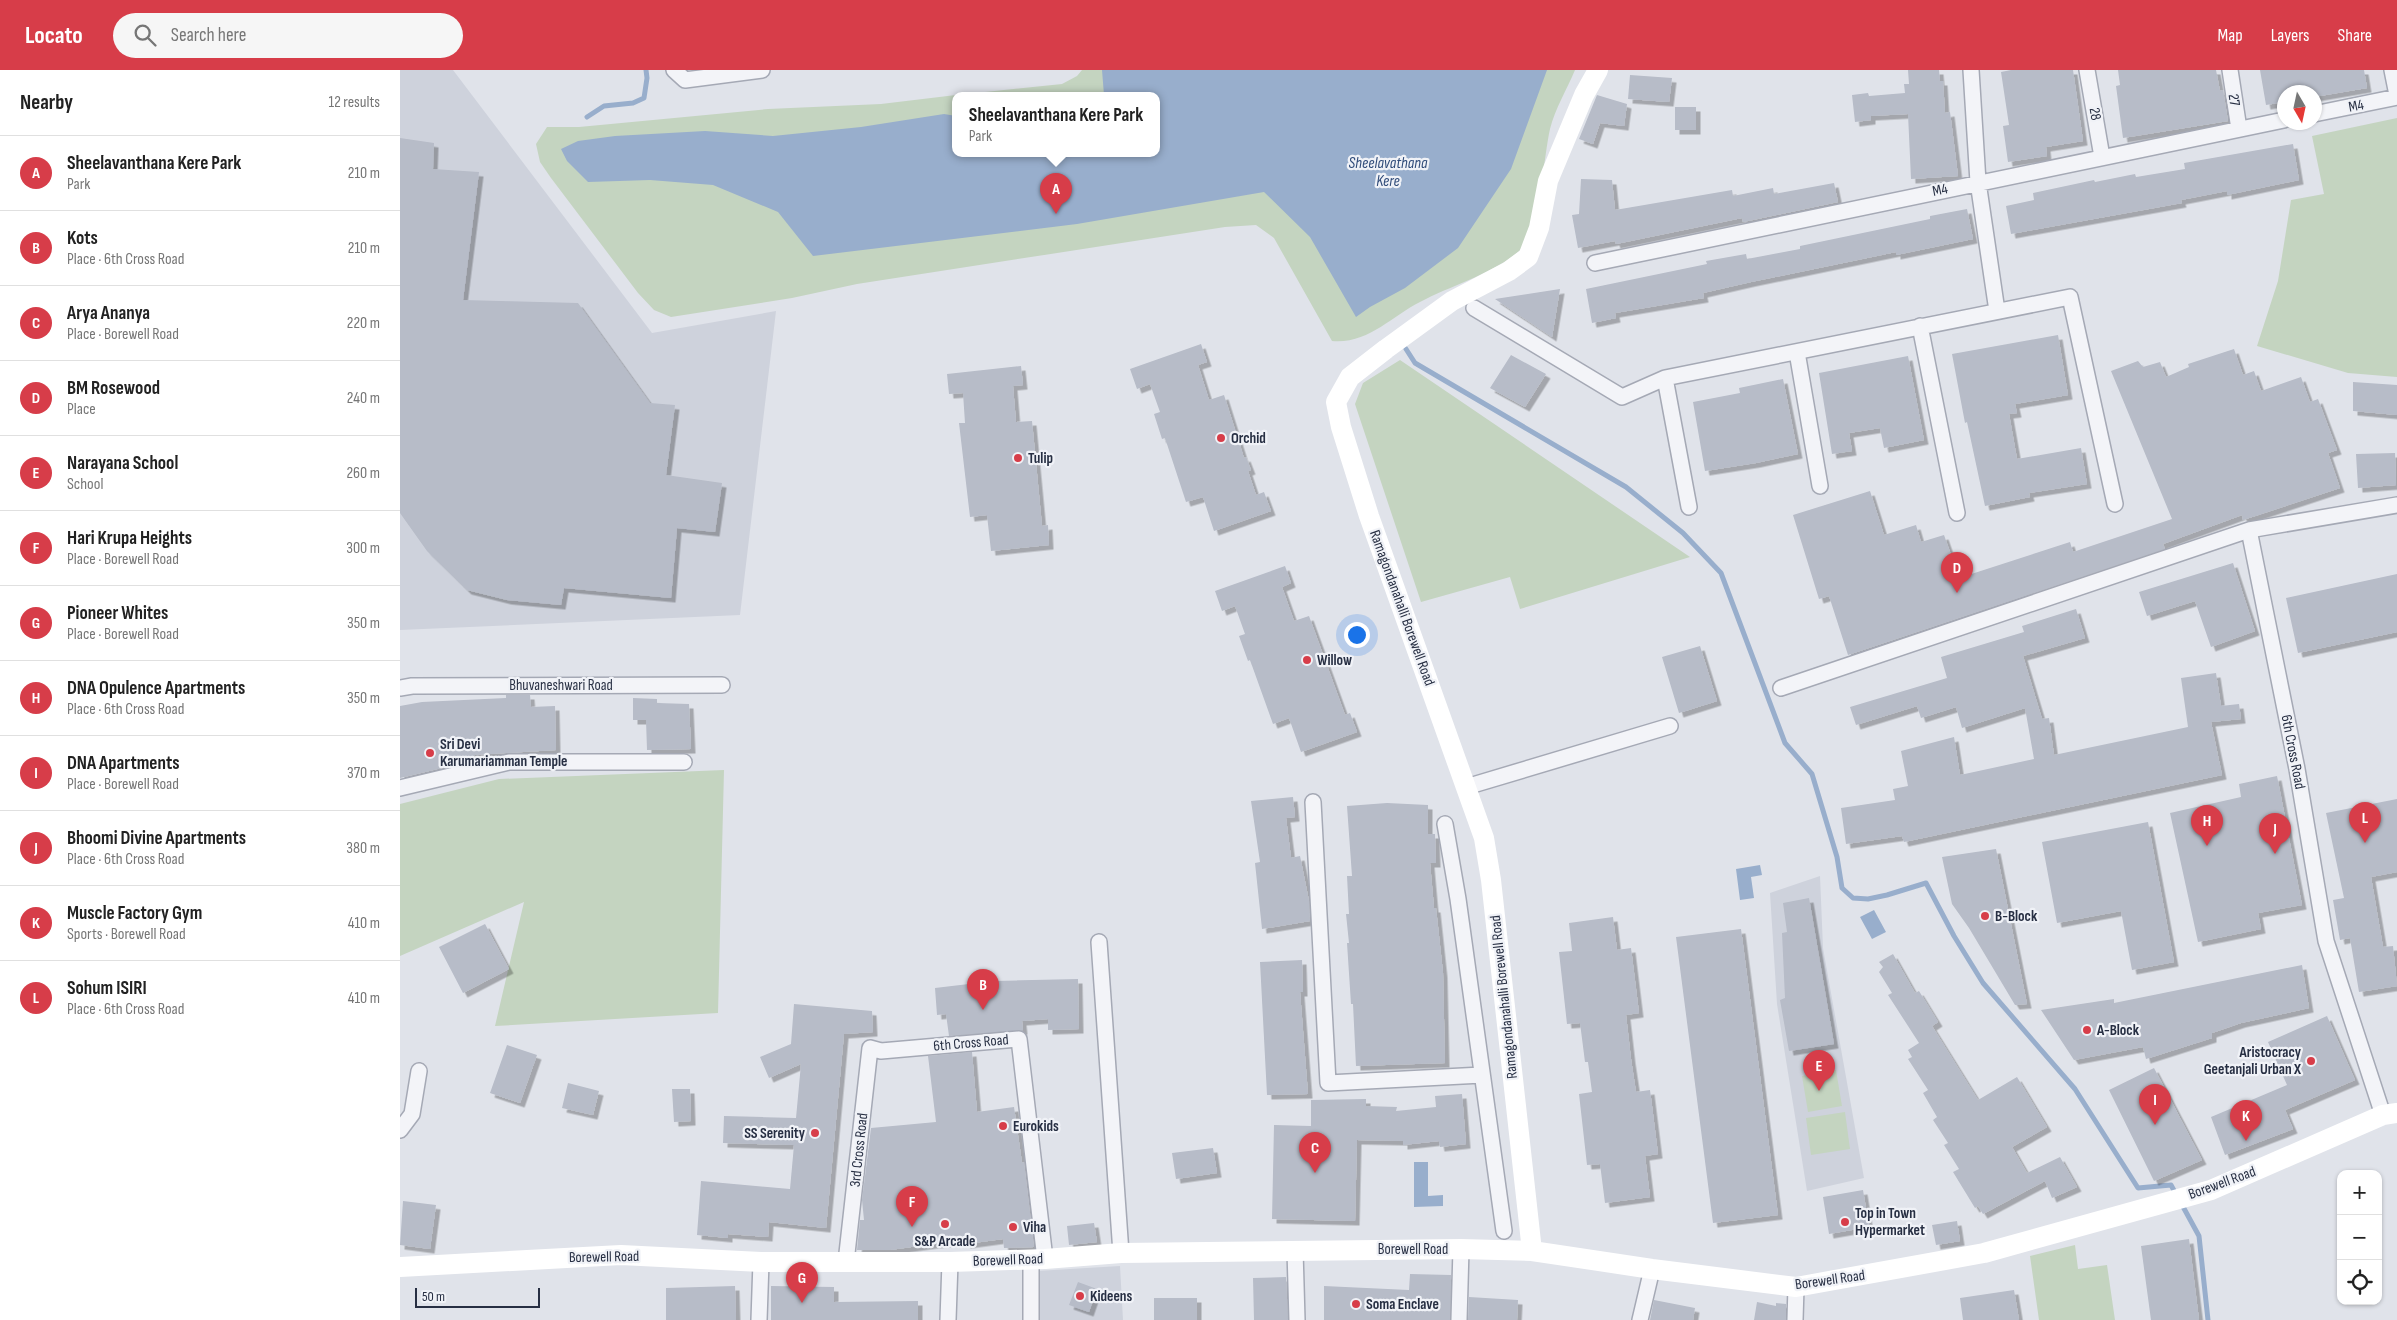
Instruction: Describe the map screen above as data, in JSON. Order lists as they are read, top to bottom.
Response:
{
  "streets": {
    "street": [
      "27",
      "M4",
      "28",
      "Ramagondanahalli Borewell Road",
      "Bhuvaneshwari Road",
      "6th Cross Road",
      "3rd Cross Road",
      "Borewell Road"
    ]
  },
  "crossings": [
    ["27", "M4"],
    ["M4", "28"],
    ["Ramagondanahalli Borewell Road", "Borewell Road"],
    ["6th Cross Road", "3rd Cross Road"],
    ["6th Cross Road", "Borewell Road"],
    ["3rd Cross Road", "Borewell Road"]
  ],
  "water": ["Sheelavathana Kere"],
  "places": [
    "Orchid",
    "Tulip",
    "Willow",
    "Sri Devi Karumariamman Temple",
    "B-Block",
    "A-Block",
    "Aristocracy Geetanjali Urban X",
    "Eurokids",
    "SS Serenity",
    "Top in Town Hypermarket",
    "S&P Arcade",
    "Viha",
    "Kideens",
    "Soma Enclave"
  ],
  "scale_bar": "50 m",
  "north": "bottom",
  "page": {
    "header": "Locato",
    "search": "Search here",
    "nav": ["Map", "Layers", "Share"],
    "heading": ["Nearby", "12 results"],
    "popup": ["Sheelavanthana Kere Park", "Park"],
    "list": [
      {
        "mark": "A",
        "name": "Sheelavanthana Kere Park",
        "note": "Park",
        "value": "210 m"
      },
      {
        "mark": "B",
        "name": "Kots",
        "note": "Place · 6th Cross Road",
        "value": "210 m"
      },
      {
        "mark": "C",
        "name": "Arya Ananya",
        "note": "Place · Borewell Road",
        "value": "220 m"
      },
      {
        "mark": "D",
        "name": "BM Rosewood",
        "note": "Place",
        "value": "240 m"
      },
      {
        "mark": "E",
        "name": "Narayana School",
        "note": "School",
        "value": "260 m"
      },
      {
        "mark": "F",
        "name": "Hari Krupa Heights",
        "note": "Place · Borewell Road",
        "value": "300 m"
      },
      {
        "mark": "G",
        "name": "Pioneer Whites",
        "note": "Place · Borewell Road",
        "value": "350 m"
      },
      {
        "mark": "H",
        "name": "DNA Opulence Apartments",
        "note": "Place · 6th Cross Road",
        "value": "350 m"
      },
      {
        "mark": "I",
        "name": "DNA Apartments",
        "note": "Place · Borewell Road",
        "value": "370 m"
      },
      {
        "mark": "J",
        "name": "Bhoomi Divine Apartments",
        "note": "Place · 6th Cross Road",
        "value": "380 m"
      },
      {
        "mark": "K",
        "name": "Muscle Factory Gym",
        "note": "Sports · Borewell Road",
        "value": "410 m"
      },
      {
        "mark": "L",
        "name": "Sohum ISIRI",
        "note": "Place · 6th Cross Road",
        "value": "410 m"
      }
    ],
    "pins": [
      "A",
      "D",
      "L",
      "H",
      "J",
      "B",
      "E",
      "I",
      "K",
      "C",
      "F",
      "G"
    ],
    "map_buttons": ["+", "−"],
    "scale": "50 m"
  }
}
